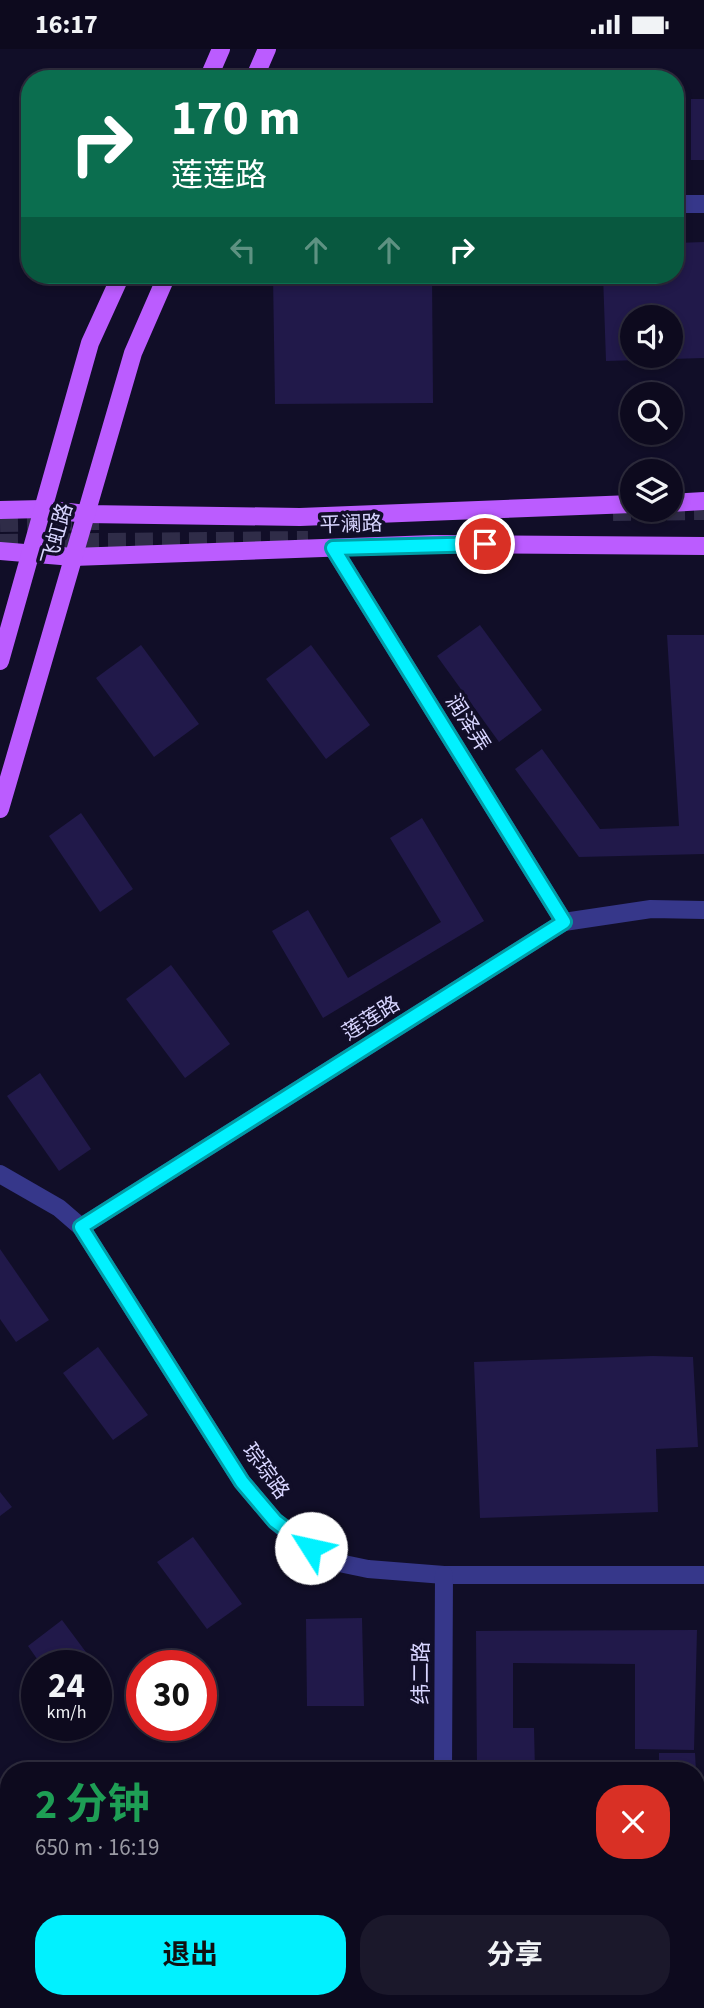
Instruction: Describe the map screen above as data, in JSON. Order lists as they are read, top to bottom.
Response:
{
  "streets": {
    "main road": ["平澜路", "飞虹路"],
    "street": [
      "润泽弄",
      "莲莲路",
      "琮琮路",
      "纬二路"
    ]
  },
  "crossings": [
    ["平澜路", "飞虹路"],
    ["平澜路", "润泽弄"],
    ["润泽弄", "莲莲路"],
    ["莲莲路", "琮琮路"],
    ["琮琮路", "纬二路"]
  ],
  "page": {
    "status": "16:17",
    "turn": ["170 m", "莲莲路"],
    "speed": "24 km/h",
    "limit": "30",
    "heading": ["2 分钟", "650 m · 16:19"],
    "buttons": ["退出", "分享"]
  }
}
